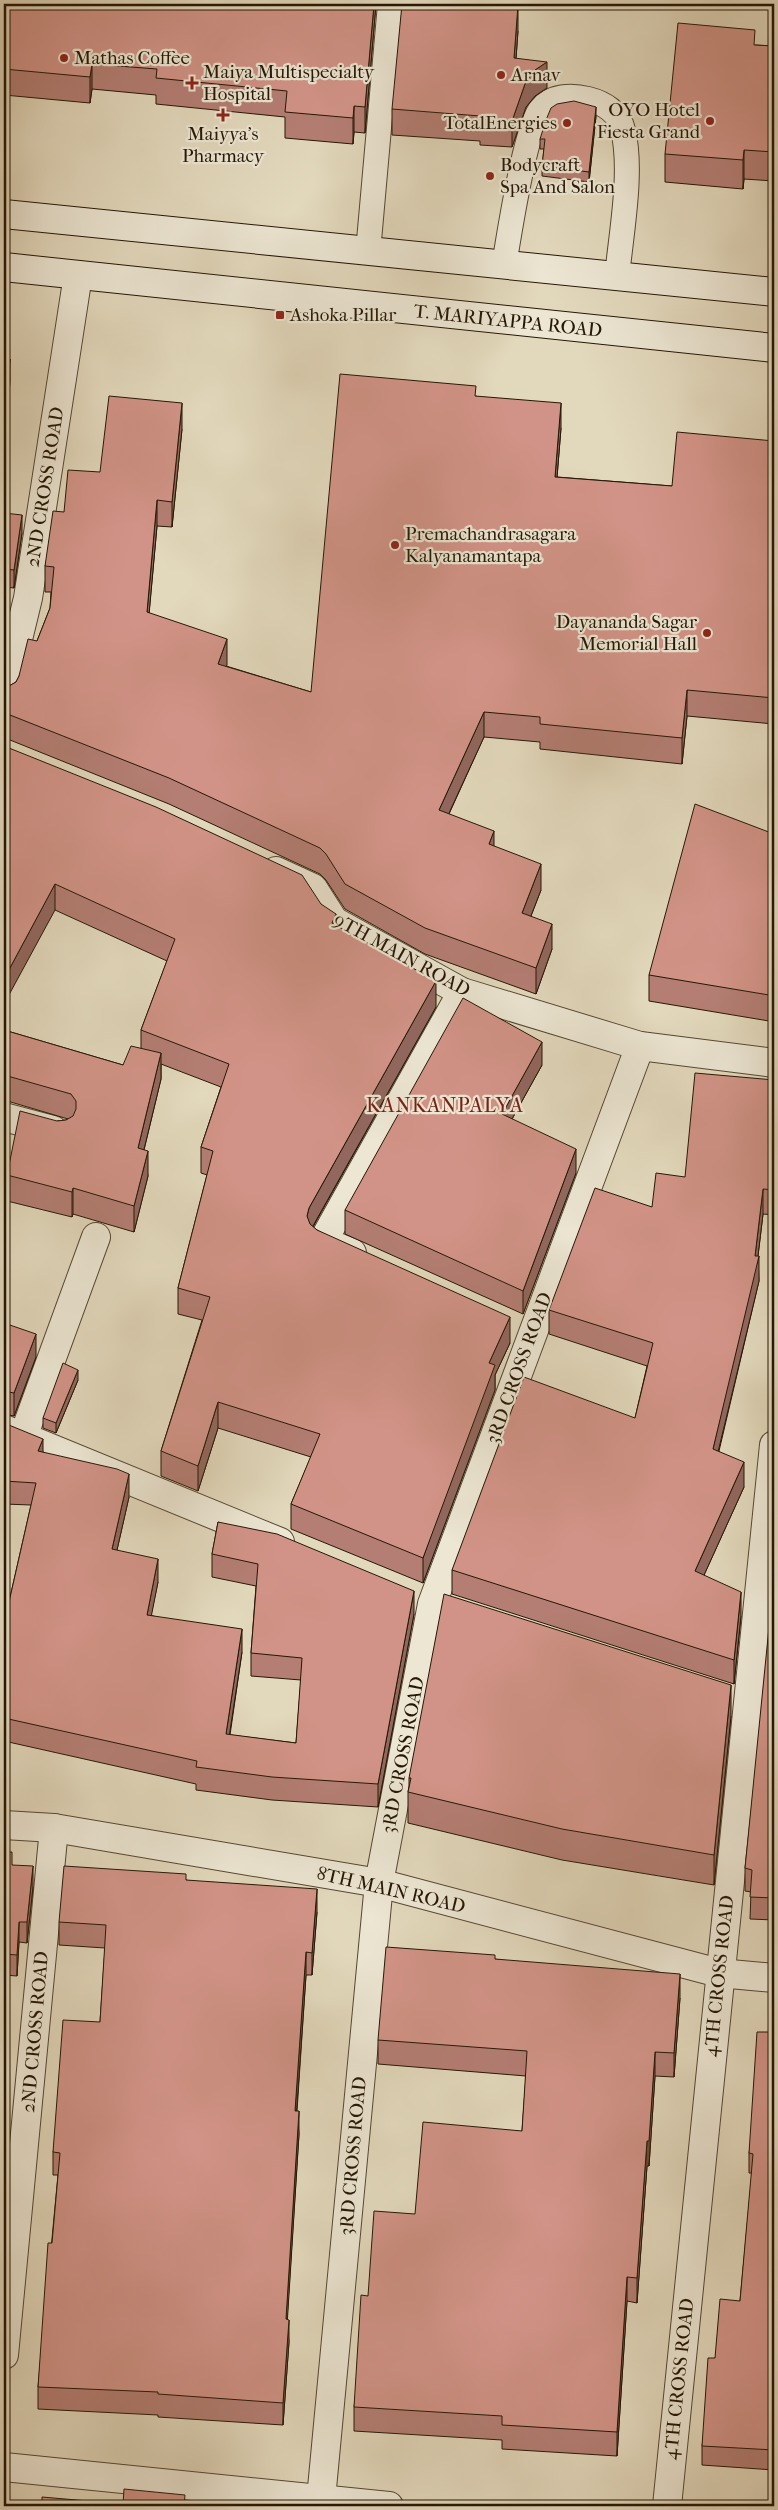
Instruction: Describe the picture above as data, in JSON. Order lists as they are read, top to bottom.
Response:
{
  "streets": {
    "street": [
      "T. MARIYAPPA ROAD",
      "2ND CROSS ROAD",
      "9TH MAIN ROAD",
      "3RD CROSS ROAD",
      "8TH MAIN ROAD",
      "4TH CROSS ROAD"
    ]
  },
  "crossings": [
    ["T. MARIYAPPA ROAD", "2ND CROSS ROAD"],
    ["2ND CROSS ROAD", "8TH MAIN ROAD"],
    ["9TH MAIN ROAD", "3RD CROSS ROAD"],
    ["3RD CROSS ROAD", "8TH MAIN ROAD"],
    ["8TH MAIN ROAD", "4TH CROSS ROAD"]
  ],
  "districts": ["KANKANPALYA"],
  "places": {
    "other": [
      "Mathas Coffee",
      "Arnav",
      "OYO Hotel Fiesta Grand",
      "TotalEnergies",
      "Bodycraft Spa And Salon",
      "Premachandrasagara Kalyanamantapa",
      "Dayananda Sagar Memorial Hall"
    ],
    "health": ["Maiya Multispecialty Hospital", "Maiyya's Pharmacy"],
    "transit": ["Ashoka Pillar"]
  }
}
